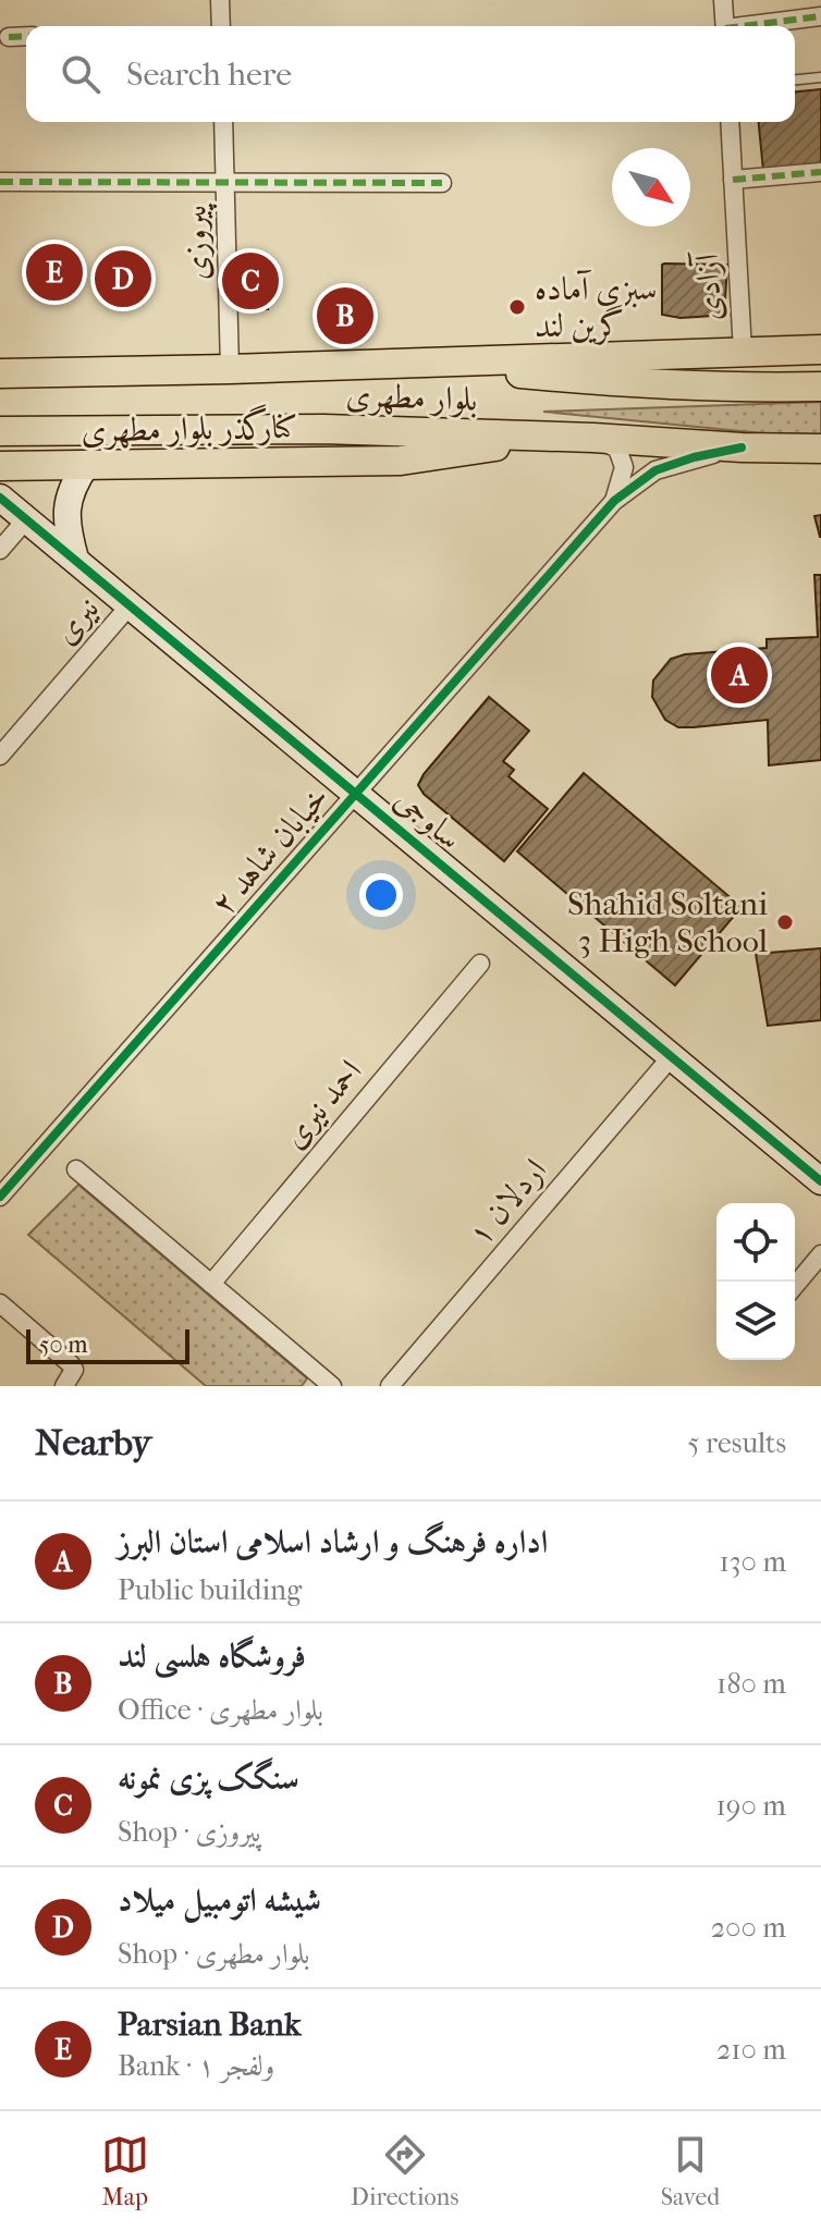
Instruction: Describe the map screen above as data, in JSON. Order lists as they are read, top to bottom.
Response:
{
  "streets": {
    "main road": ["بلوار مطهری", "کنارگذر بلوار مطهری"],
    "street": [
      "پیروزی",
      "آزادی",
      "نیری",
      "ساوجی",
      "خیابان شاهد ۲",
      "احمد نیری",
      "اردلان ۱"
    ]
  },
  "crossings": [
    ["پیروزی", "بلوار مطهری"],
    ["آزادی", "بلوار مطهری"],
    ["بلوار مطهری", "کنارگذر بلوار مطهری"],
    ["بلوار مطهری", "خیابان شاهد ۲"],
    ["نیری", "ساوجی"],
    ["ساوجی", "خیابان شاهد ۲"],
    ["ساوجی", "اردلان ۱"]
  ],
  "places": ["سبزی آماده گرین لند", "Shahid Soltani 3 High School"],
  "scale_bar": "50 m",
  "north": "bottom right",
  "page": {
    "search": "Search here",
    "pins": [
      "E",
      "D",
      "C",
      "B",
      "A"
    ],
    "scale": "50 m",
    "heading": ["Nearby", "5 results"],
    "list": [
      {
        "mark": "A",
        "name": "اداره فرهنگ و ارشاد اسلامی استان البرز",
        "note": "Public building",
        "value": "130 m"
      },
      {
        "mark": "B",
        "name": "فروشگاه هلسی لند",
        "note": "Office · بلوار مطهری",
        "value": "180 m"
      },
      {
        "mark": "C",
        "name": "سنگک پزی نمونه",
        "note": "Shop · پیروزی",
        "value": "190 m"
      },
      {
        "mark": "D",
        "name": "شیشه اتومبیل میلاد",
        "note": "Shop · بلوار مطهری",
        "value": "200 m"
      },
      {
        "mark": "E",
        "name": "Parsian Bank",
        "note": "Bank · ولفجر ۱",
        "value": "210 m"
      }
    ],
    "nav": ["Map", "Directions", "Saved"]
  }
}
